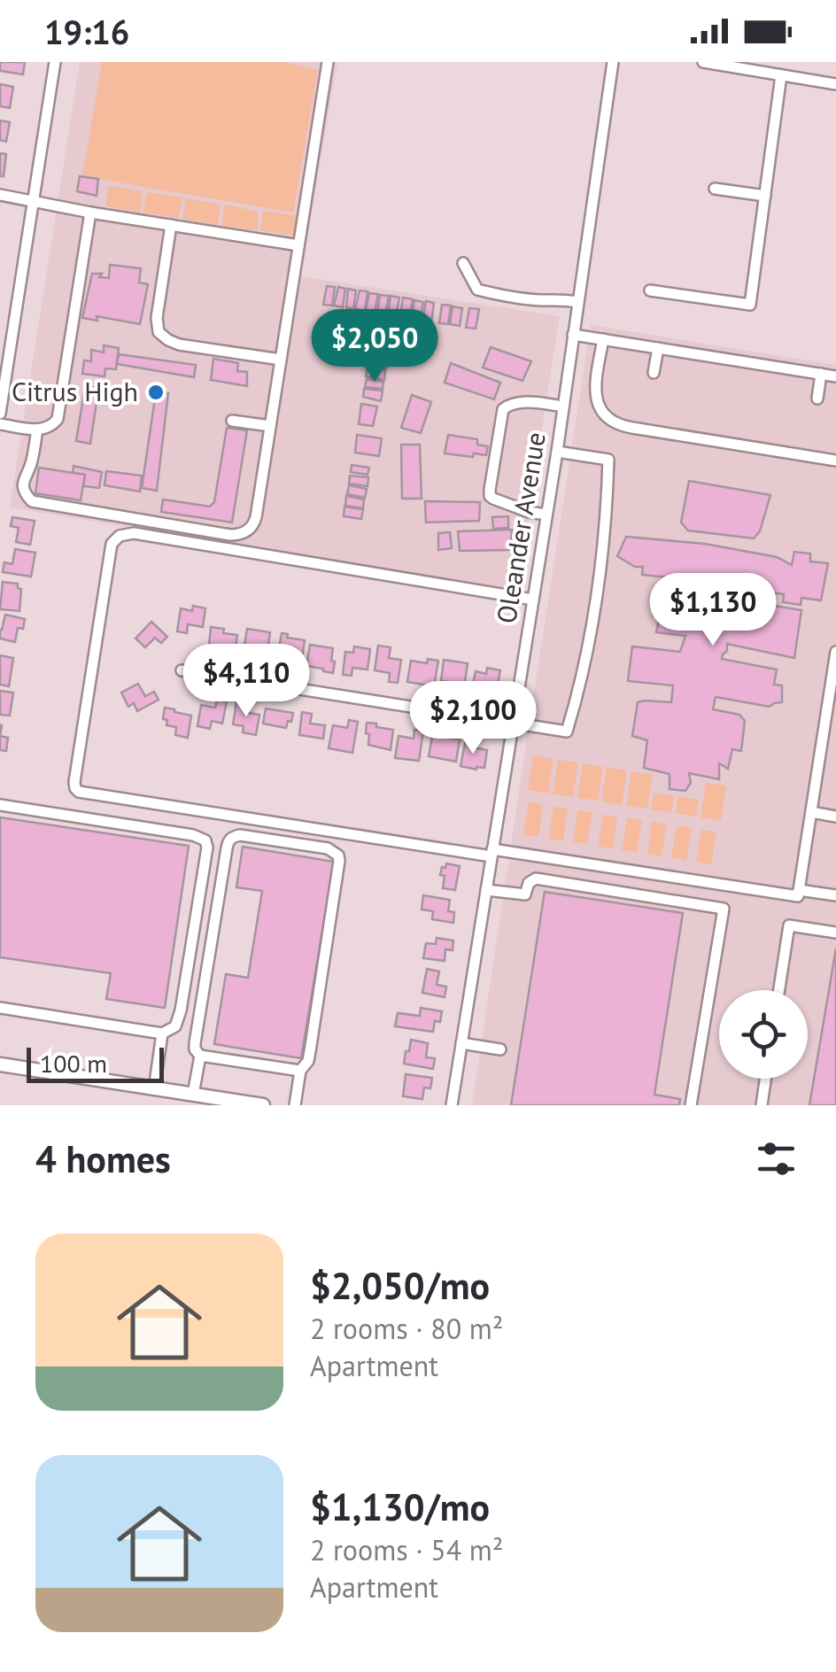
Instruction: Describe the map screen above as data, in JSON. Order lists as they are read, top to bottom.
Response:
{
  "streets": {
    "street": ["Oleander Avenue"]
  },
  "places": ["Citrus High"],
  "scale_bar": "100 m",
  "page": {
    "status": "19:16",
    "price": [
      "$2,050",
      "$1,130",
      "$4,110",
      "$2,100"
    ],
    "scale": "100 m",
    "heading": "4 homes",
    "list": [
      {
        "name": "$2,050/mo",
        "note": "2 rooms · 80 m² · Apartment"
      },
      {
        "name": "$1,130/mo",
        "note": "2 rooms · 54 m² · Apartment"
      }
    ]
  }
}
